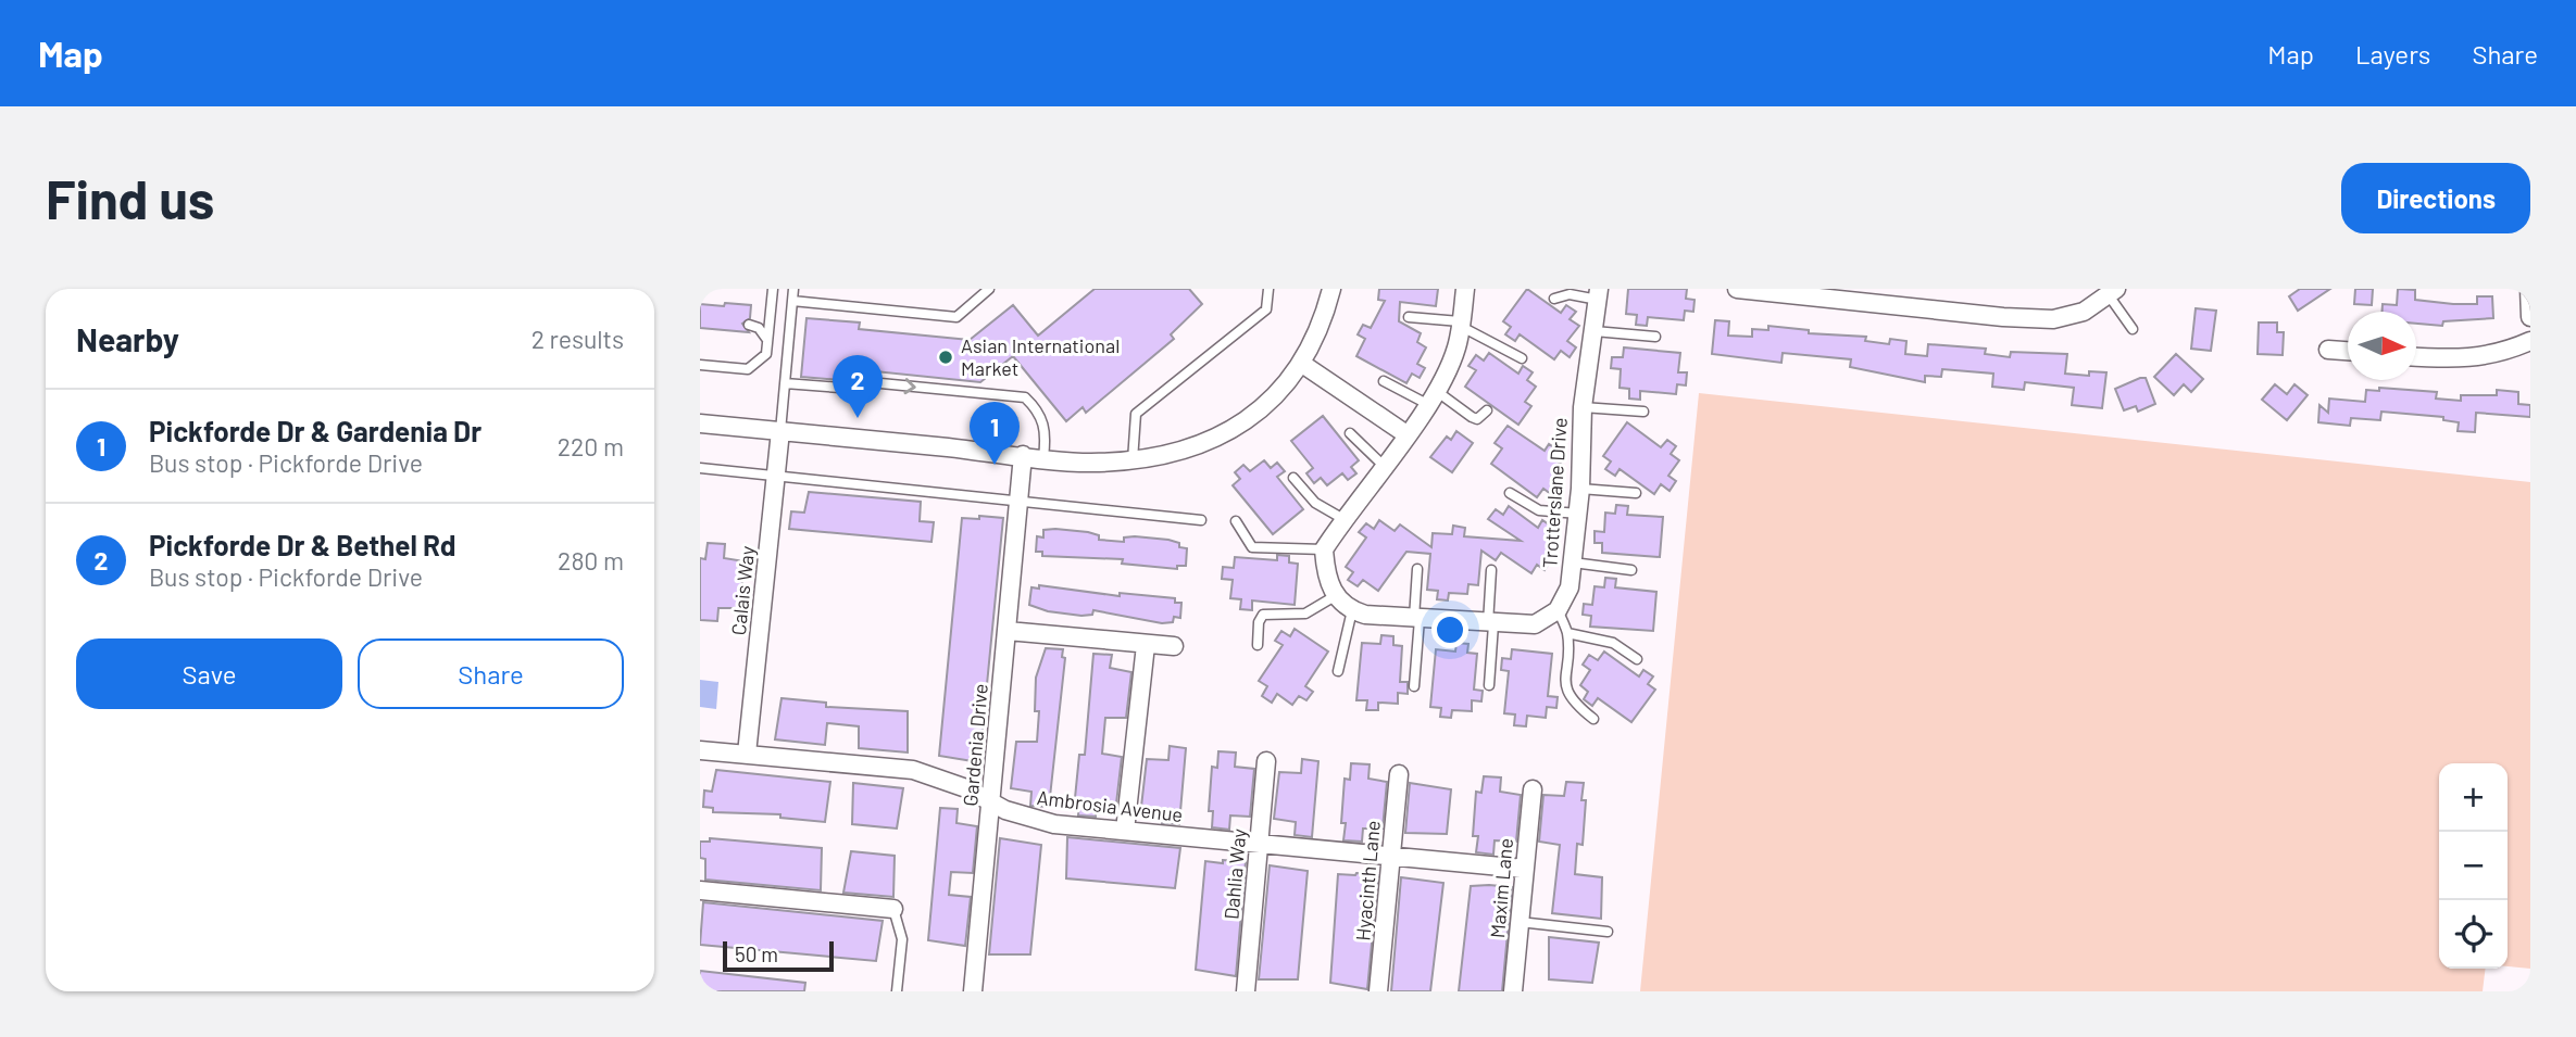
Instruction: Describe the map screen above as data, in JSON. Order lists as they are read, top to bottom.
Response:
{
  "streets": {
    "street": [
      "Trotterslane Drive",
      "Calais Way",
      "Gardenia Drive",
      "Ambrosia Avenue",
      "Dahlia Way",
      "Hyacinth Lane",
      "Maxim Lane"
    ]
  },
  "crossings": [
    ["Calais Way", "Ambrosia Avenue"],
    ["Gardenia Drive", "Ambrosia Avenue"],
    ["Ambrosia Avenue", "Dahlia Way"],
    ["Ambrosia Avenue", "Hyacinth Lane"],
    ["Ambrosia Avenue", "Maxim Lane"]
  ],
  "places": ["Asian International Market"],
  "scale_bar": "50 m",
  "north": "right",
  "page": {
    "header": "Map",
    "nav": ["Map", "Layers", "Share"],
    "buttons": [
      "Directions",
      ["Save", "Share"]
    ],
    "title": "Find us",
    "heading": ["Nearby", "2 results"],
    "pins": ["2", "1"],
    "list": [
      {
        "mark": "1",
        "name": "Pickforde Dr & Gardenia Dr",
        "note": "Bus stop · Pickforde Drive",
        "value": "220 m"
      },
      {
        "mark": "2",
        "name": "Pickforde Dr & Bethel Rd",
        "note": "Bus stop · Pickforde Drive",
        "value": "280 m"
      }
    ],
    "map_buttons": ["+", "−"],
    "scale": "50 m"
  }
}
